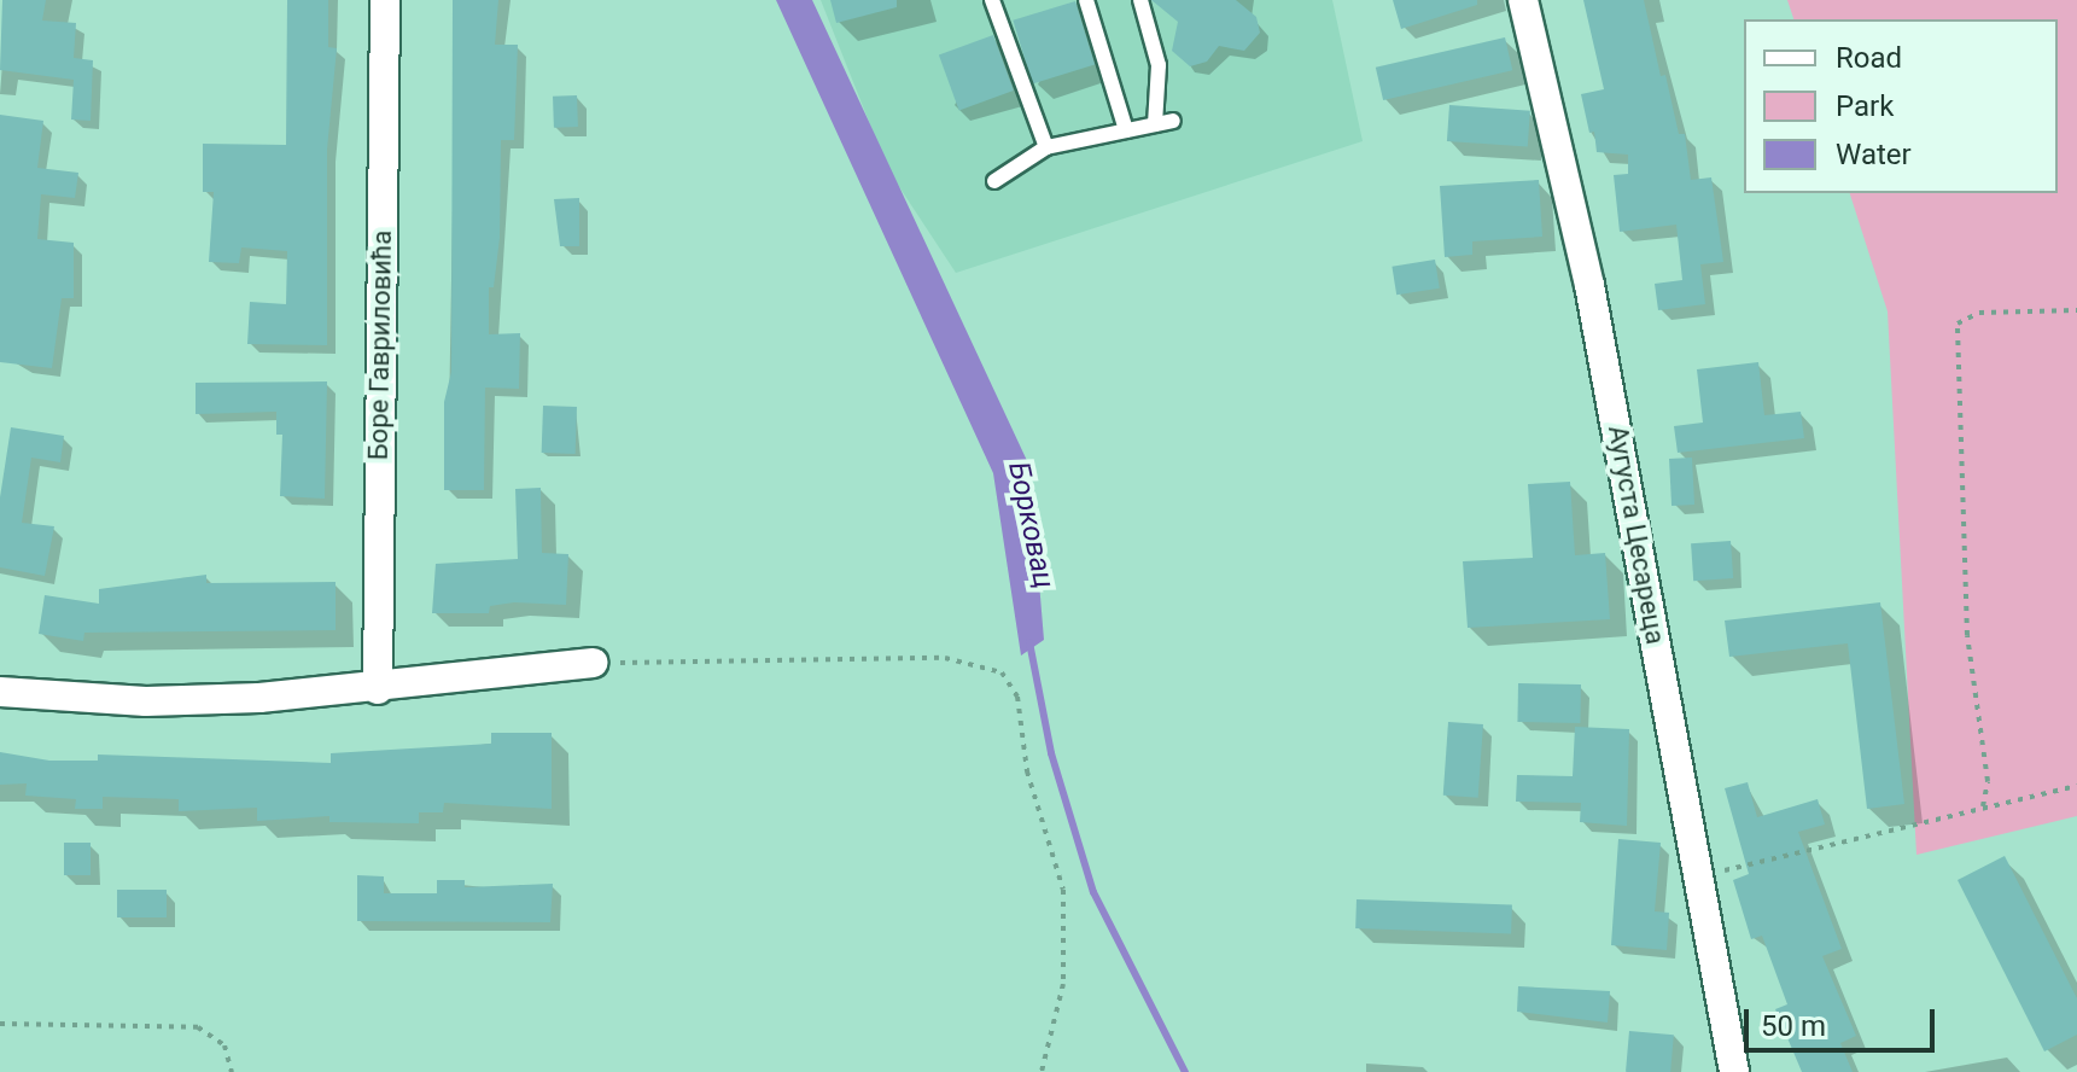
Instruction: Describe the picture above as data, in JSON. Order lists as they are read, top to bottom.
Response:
{
  "streets": {
    "street": ["Боре Гавриловића", "Аугуста Цесареца"]
  },
  "water": ["Борковац"],
  "legend": ["Road", "Park", "Water"],
  "scale_bar": "50 m"
}
